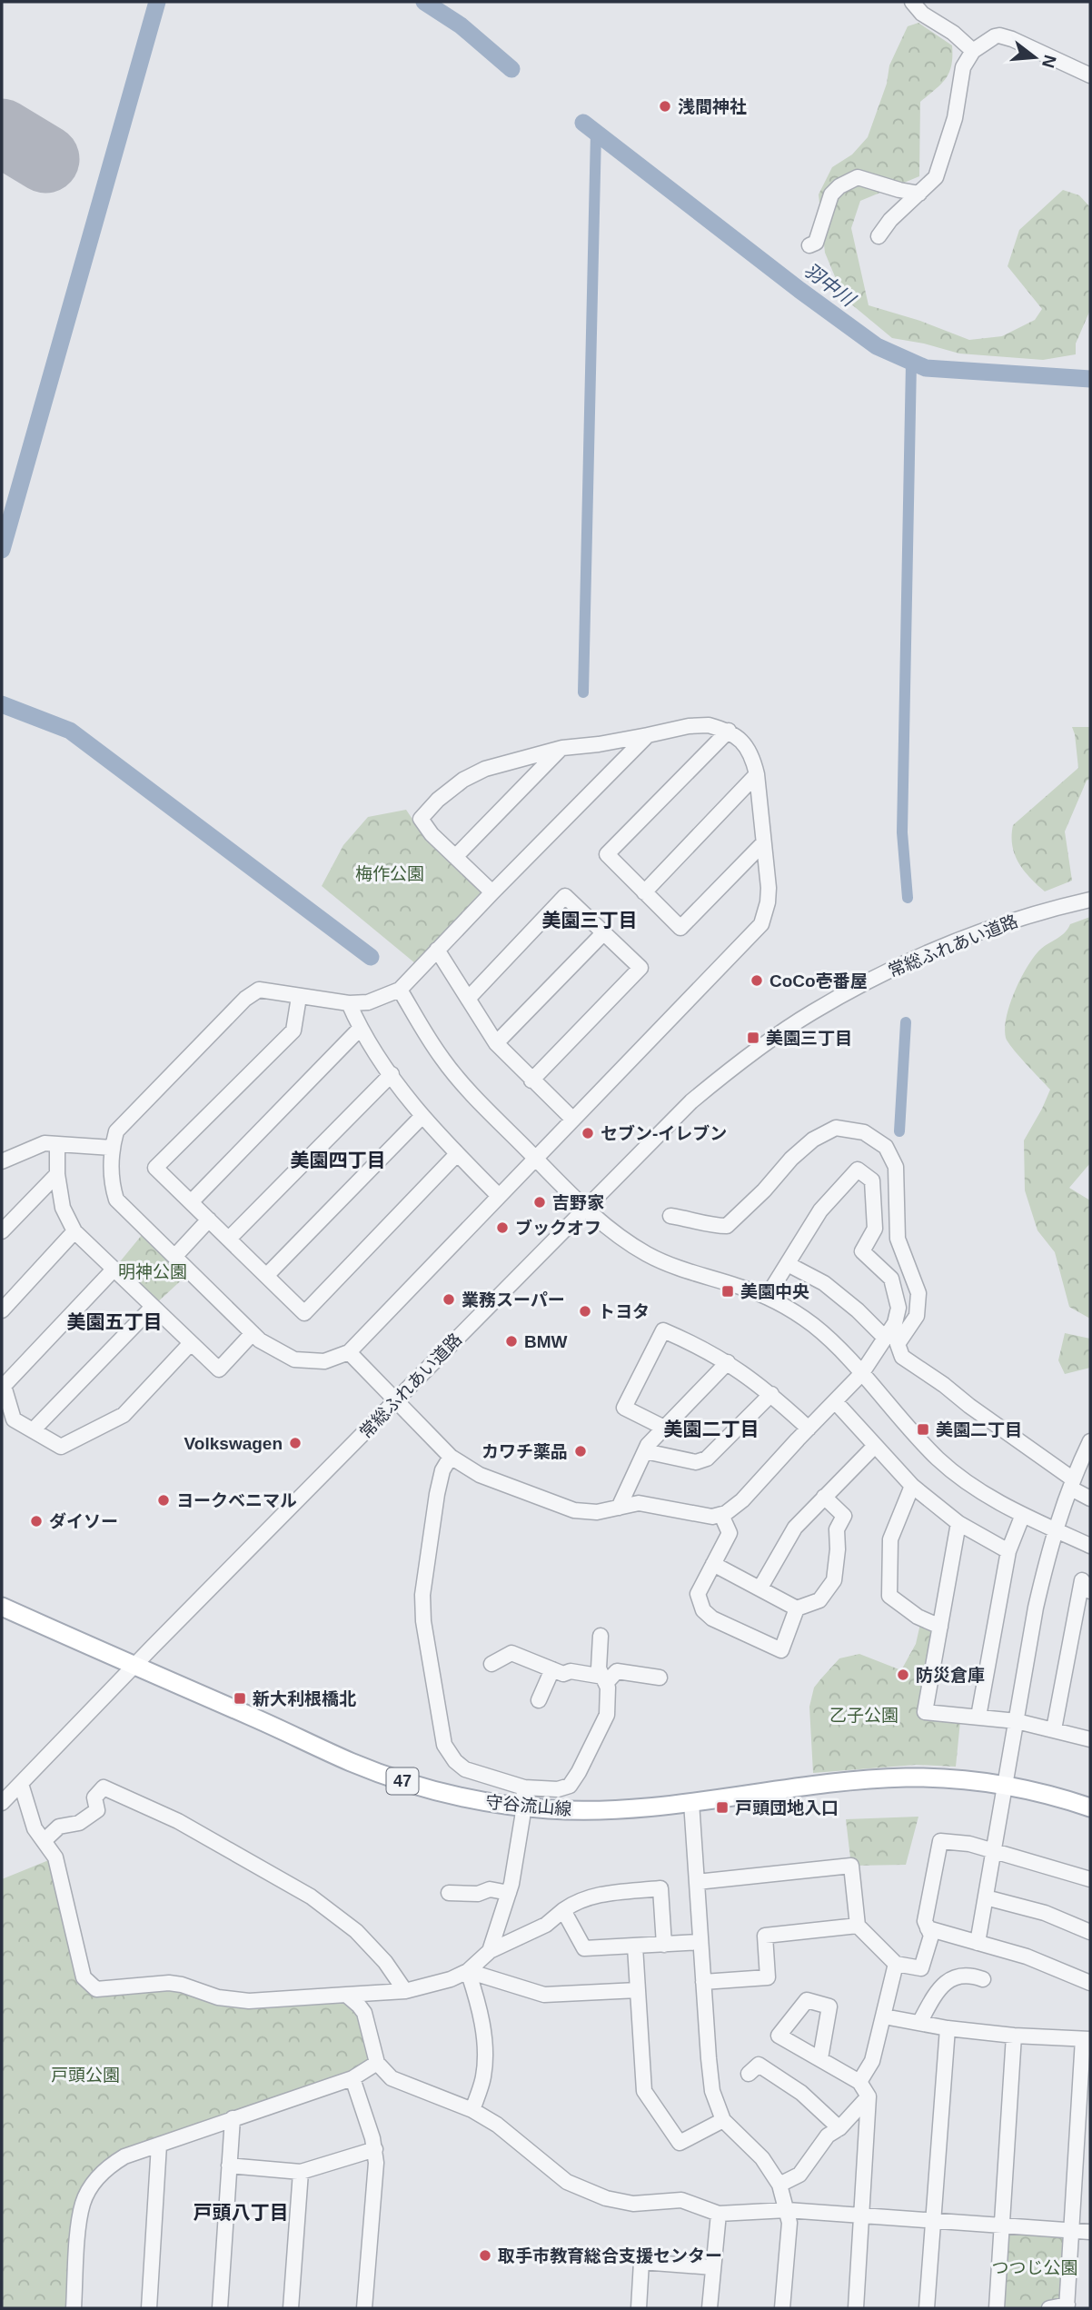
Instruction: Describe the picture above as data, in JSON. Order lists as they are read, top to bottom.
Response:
{
  "streets": {
    "main road": ["47", "守谷流山線"],
    "street": ["常総ふれあい道路"]
  },
  "crossings": [
    ["常総ふれあい道路", "守谷流山線"]
  ],
  "districts": [
    "美園三丁目",
    "美園四丁目",
    "美園五丁目",
    "美園二丁目",
    "戸頭八丁目"
  ],
  "water": ["羽中川"],
  "parks": [
    "梅作公園",
    "明神公園",
    "乙子公園",
    "戸頭公園",
    "つつじ公園"
  ],
  "places": {
    "other": [
      "浅間神社",
      "CoCo壱番屋",
      "セブン-イレブン",
      "吉野家",
      "ブックオフ",
      "業務スーパー",
      "トヨタ",
      "BMW",
      "Volkswagen",
      "カワチ薬品",
      "ヨークベニマル",
      "ダイソー",
      "防災倉庫",
      "取手市教育総合支援センター"
    ],
    "transit": [
      "美園三丁目",
      "美園中央",
      "美園二丁目",
      "新大利根橋北",
      "戸頭団地入口"
    ]
  },
  "north": "right"
}
